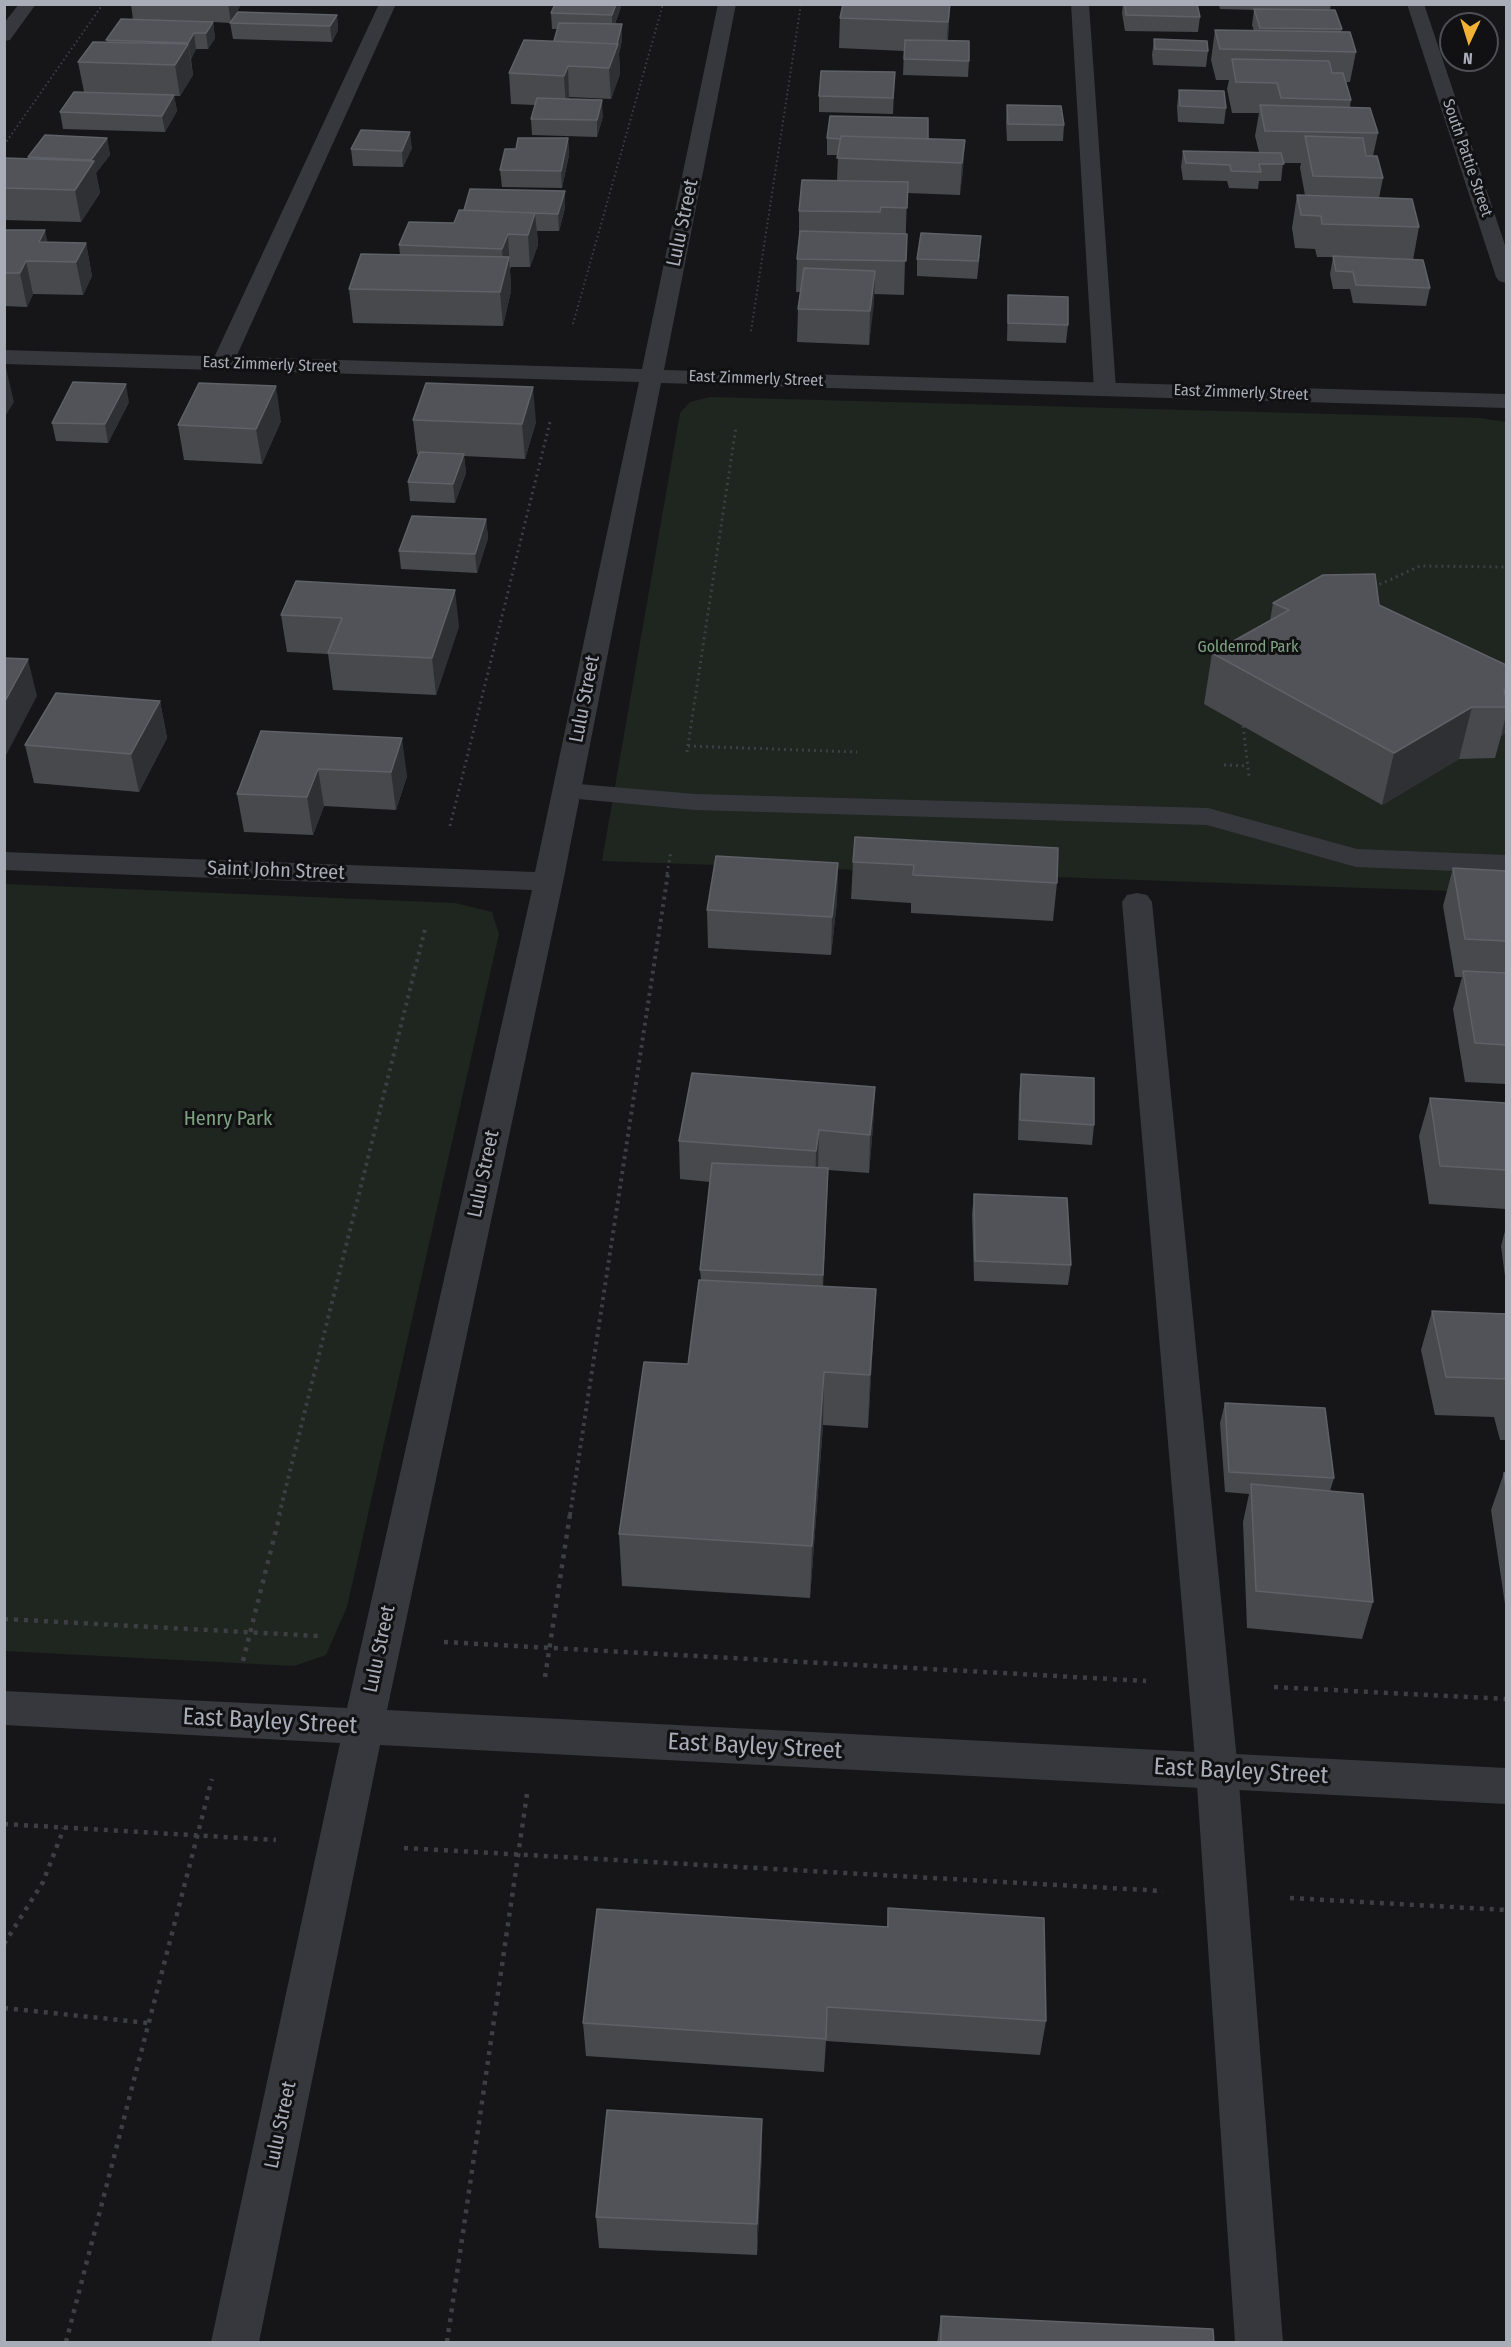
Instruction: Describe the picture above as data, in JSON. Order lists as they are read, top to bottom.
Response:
{
  "streets": {
    "street": [
      "South Pattie Street",
      "Lulu Street",
      "East Zimmerly Street",
      "Saint John Street",
      "East Bayley Street"
    ]
  },
  "crossings": [
    ["Lulu Street", "East Zimmerly Street"],
    ["Lulu Street", "Saint John Street"],
    ["Lulu Street", "East Bayley Street"]
  ],
  "parks": ["Goldenrod Park", "Henry Park"],
  "north": "bottom"
}
